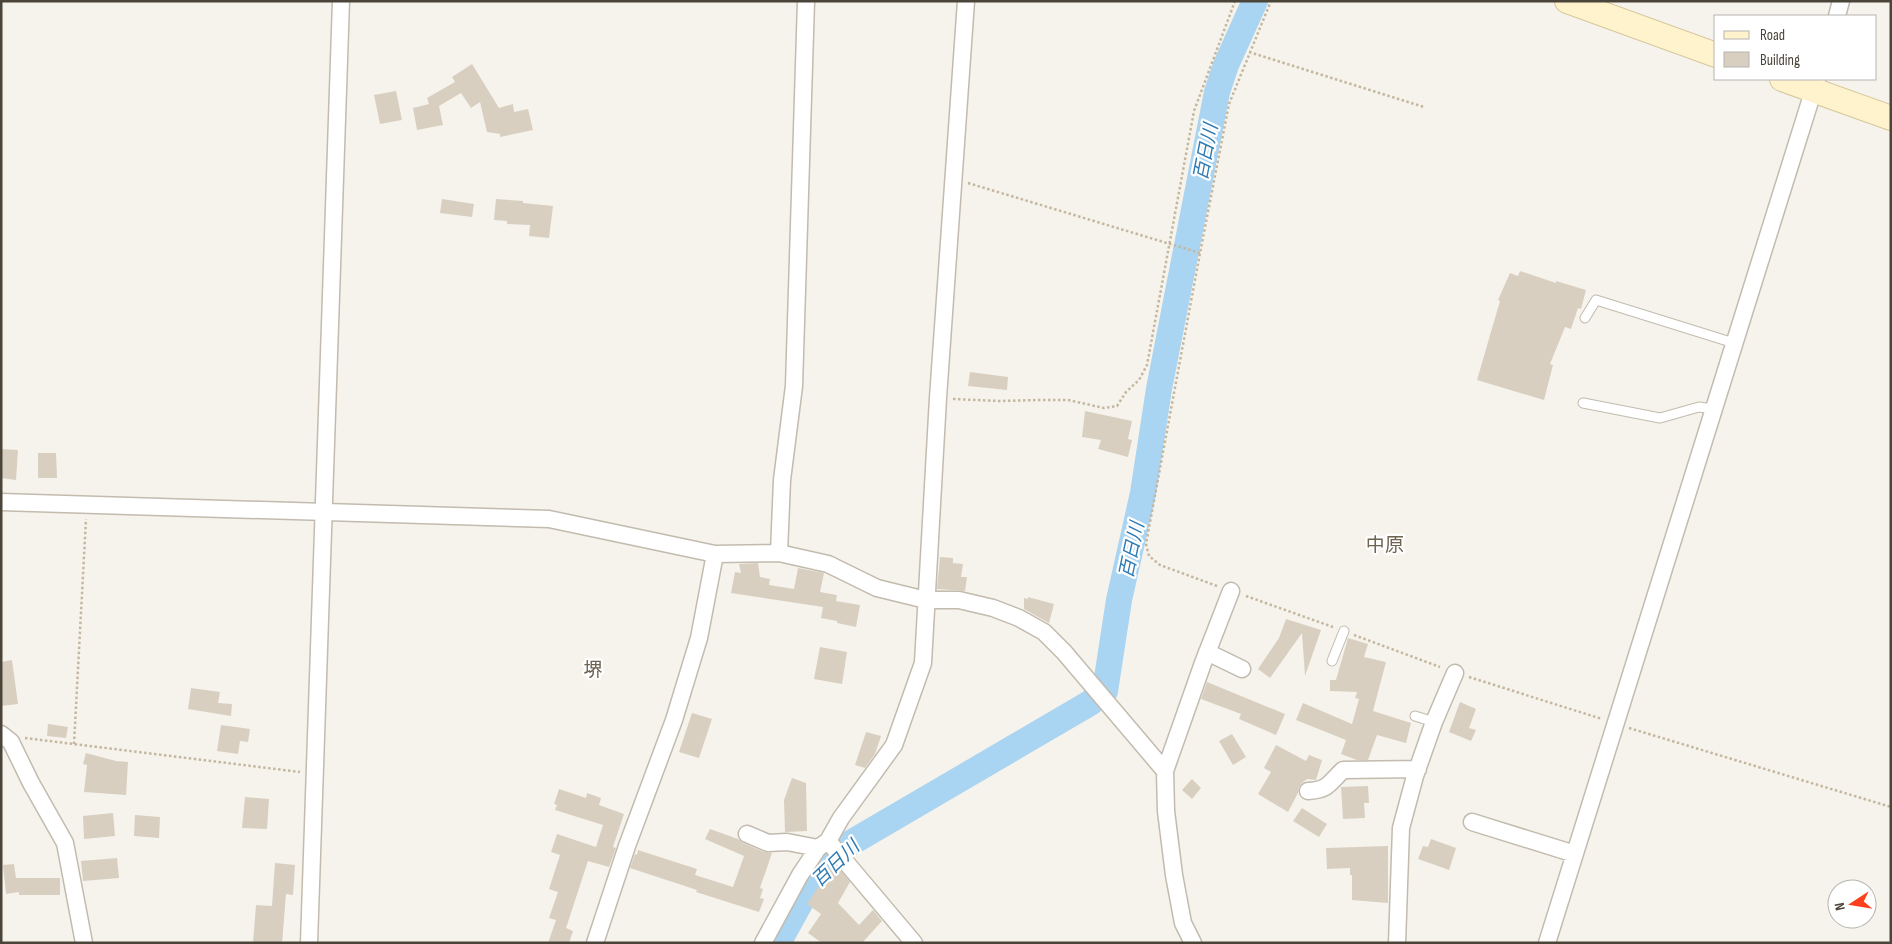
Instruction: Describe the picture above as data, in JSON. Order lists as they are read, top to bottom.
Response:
{
  "districts": ["中原", "堺"],
  "water": ["百日川"],
  "legend": ["Road", "Building"],
  "north": "left"
}
